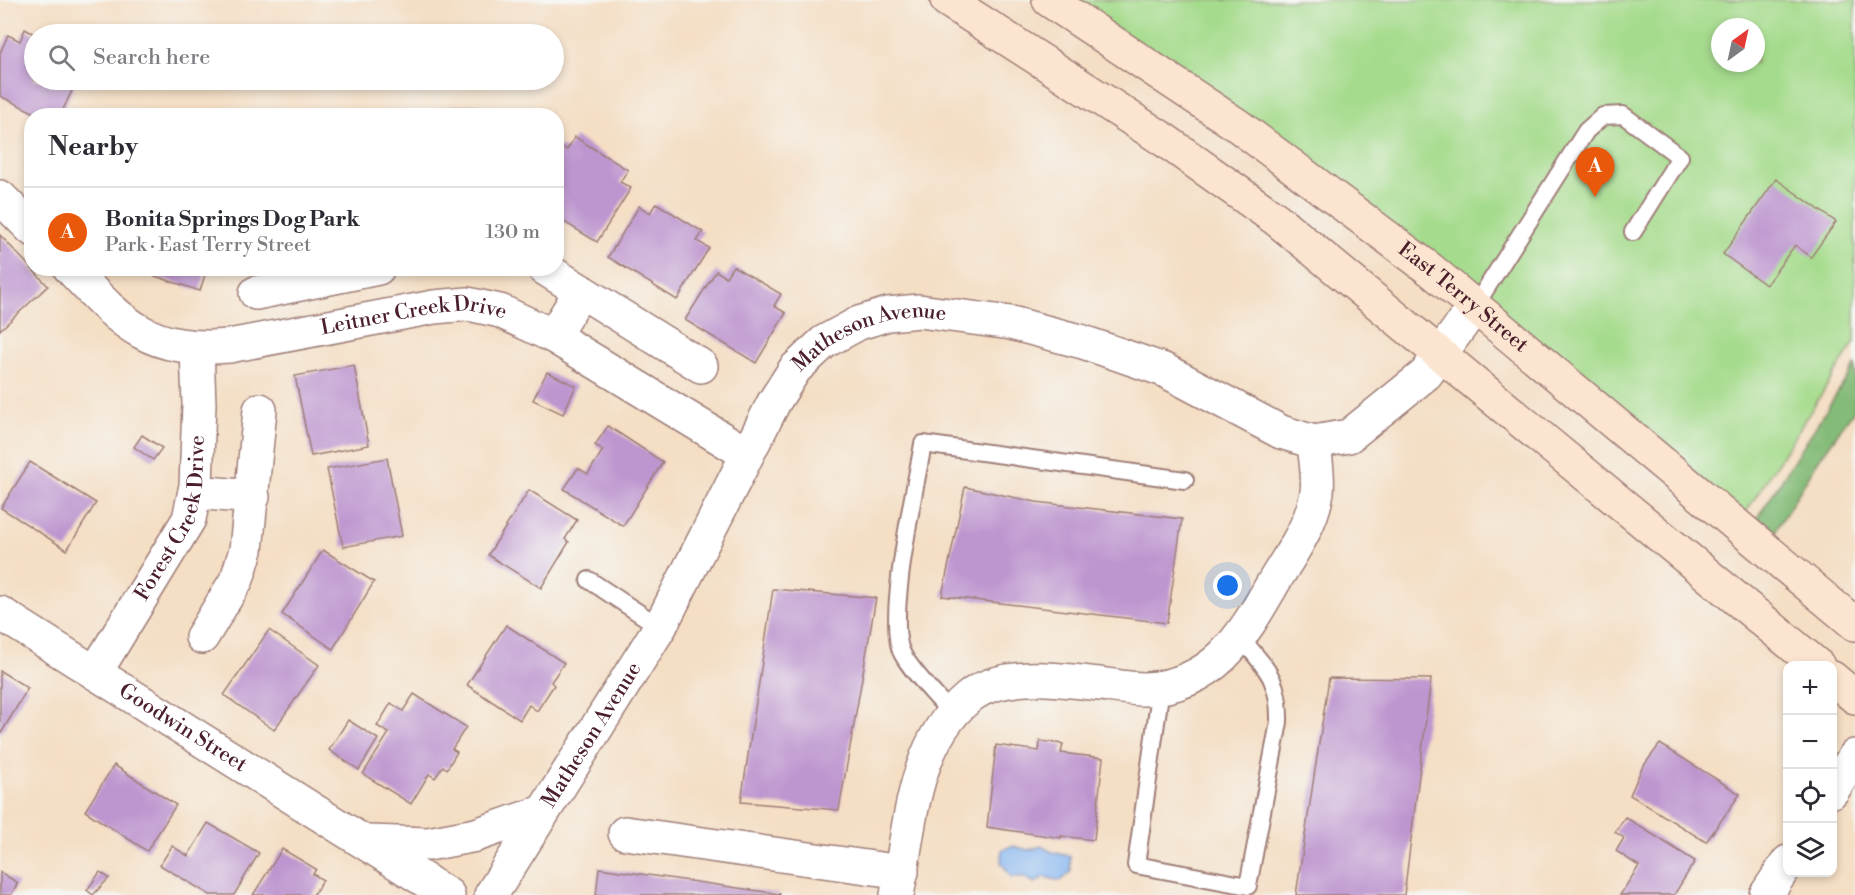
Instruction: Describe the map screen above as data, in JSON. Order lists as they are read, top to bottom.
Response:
{
  "streets": {
    "street": [
      "East Terry Street",
      "Leitner Creek Drive",
      "Matheson Avenue",
      "Forest Creek Drive",
      "Goodwin Street"
    ]
  },
  "crossings": [
    ["East Terry Street", "Matheson Avenue"],
    ["Leitner Creek Drive", "Matheson Avenue"],
    ["Leitner Creek Drive", "Forest Creek Drive"],
    ["Forest Creek Drive", "Goodwin Street"]
  ],
  "north": "top right",
  "page": {
    "search": "Search here",
    "heading": "Nearby",
    "pins": "A",
    "list": [
      {
        "mark": "A",
        "name": "Bonita Springs Dog Park",
        "note": "Park · East Terry Street",
        "value": "130 m"
      }
    ],
    "map_buttons": ["+", "−"]
  }
}
